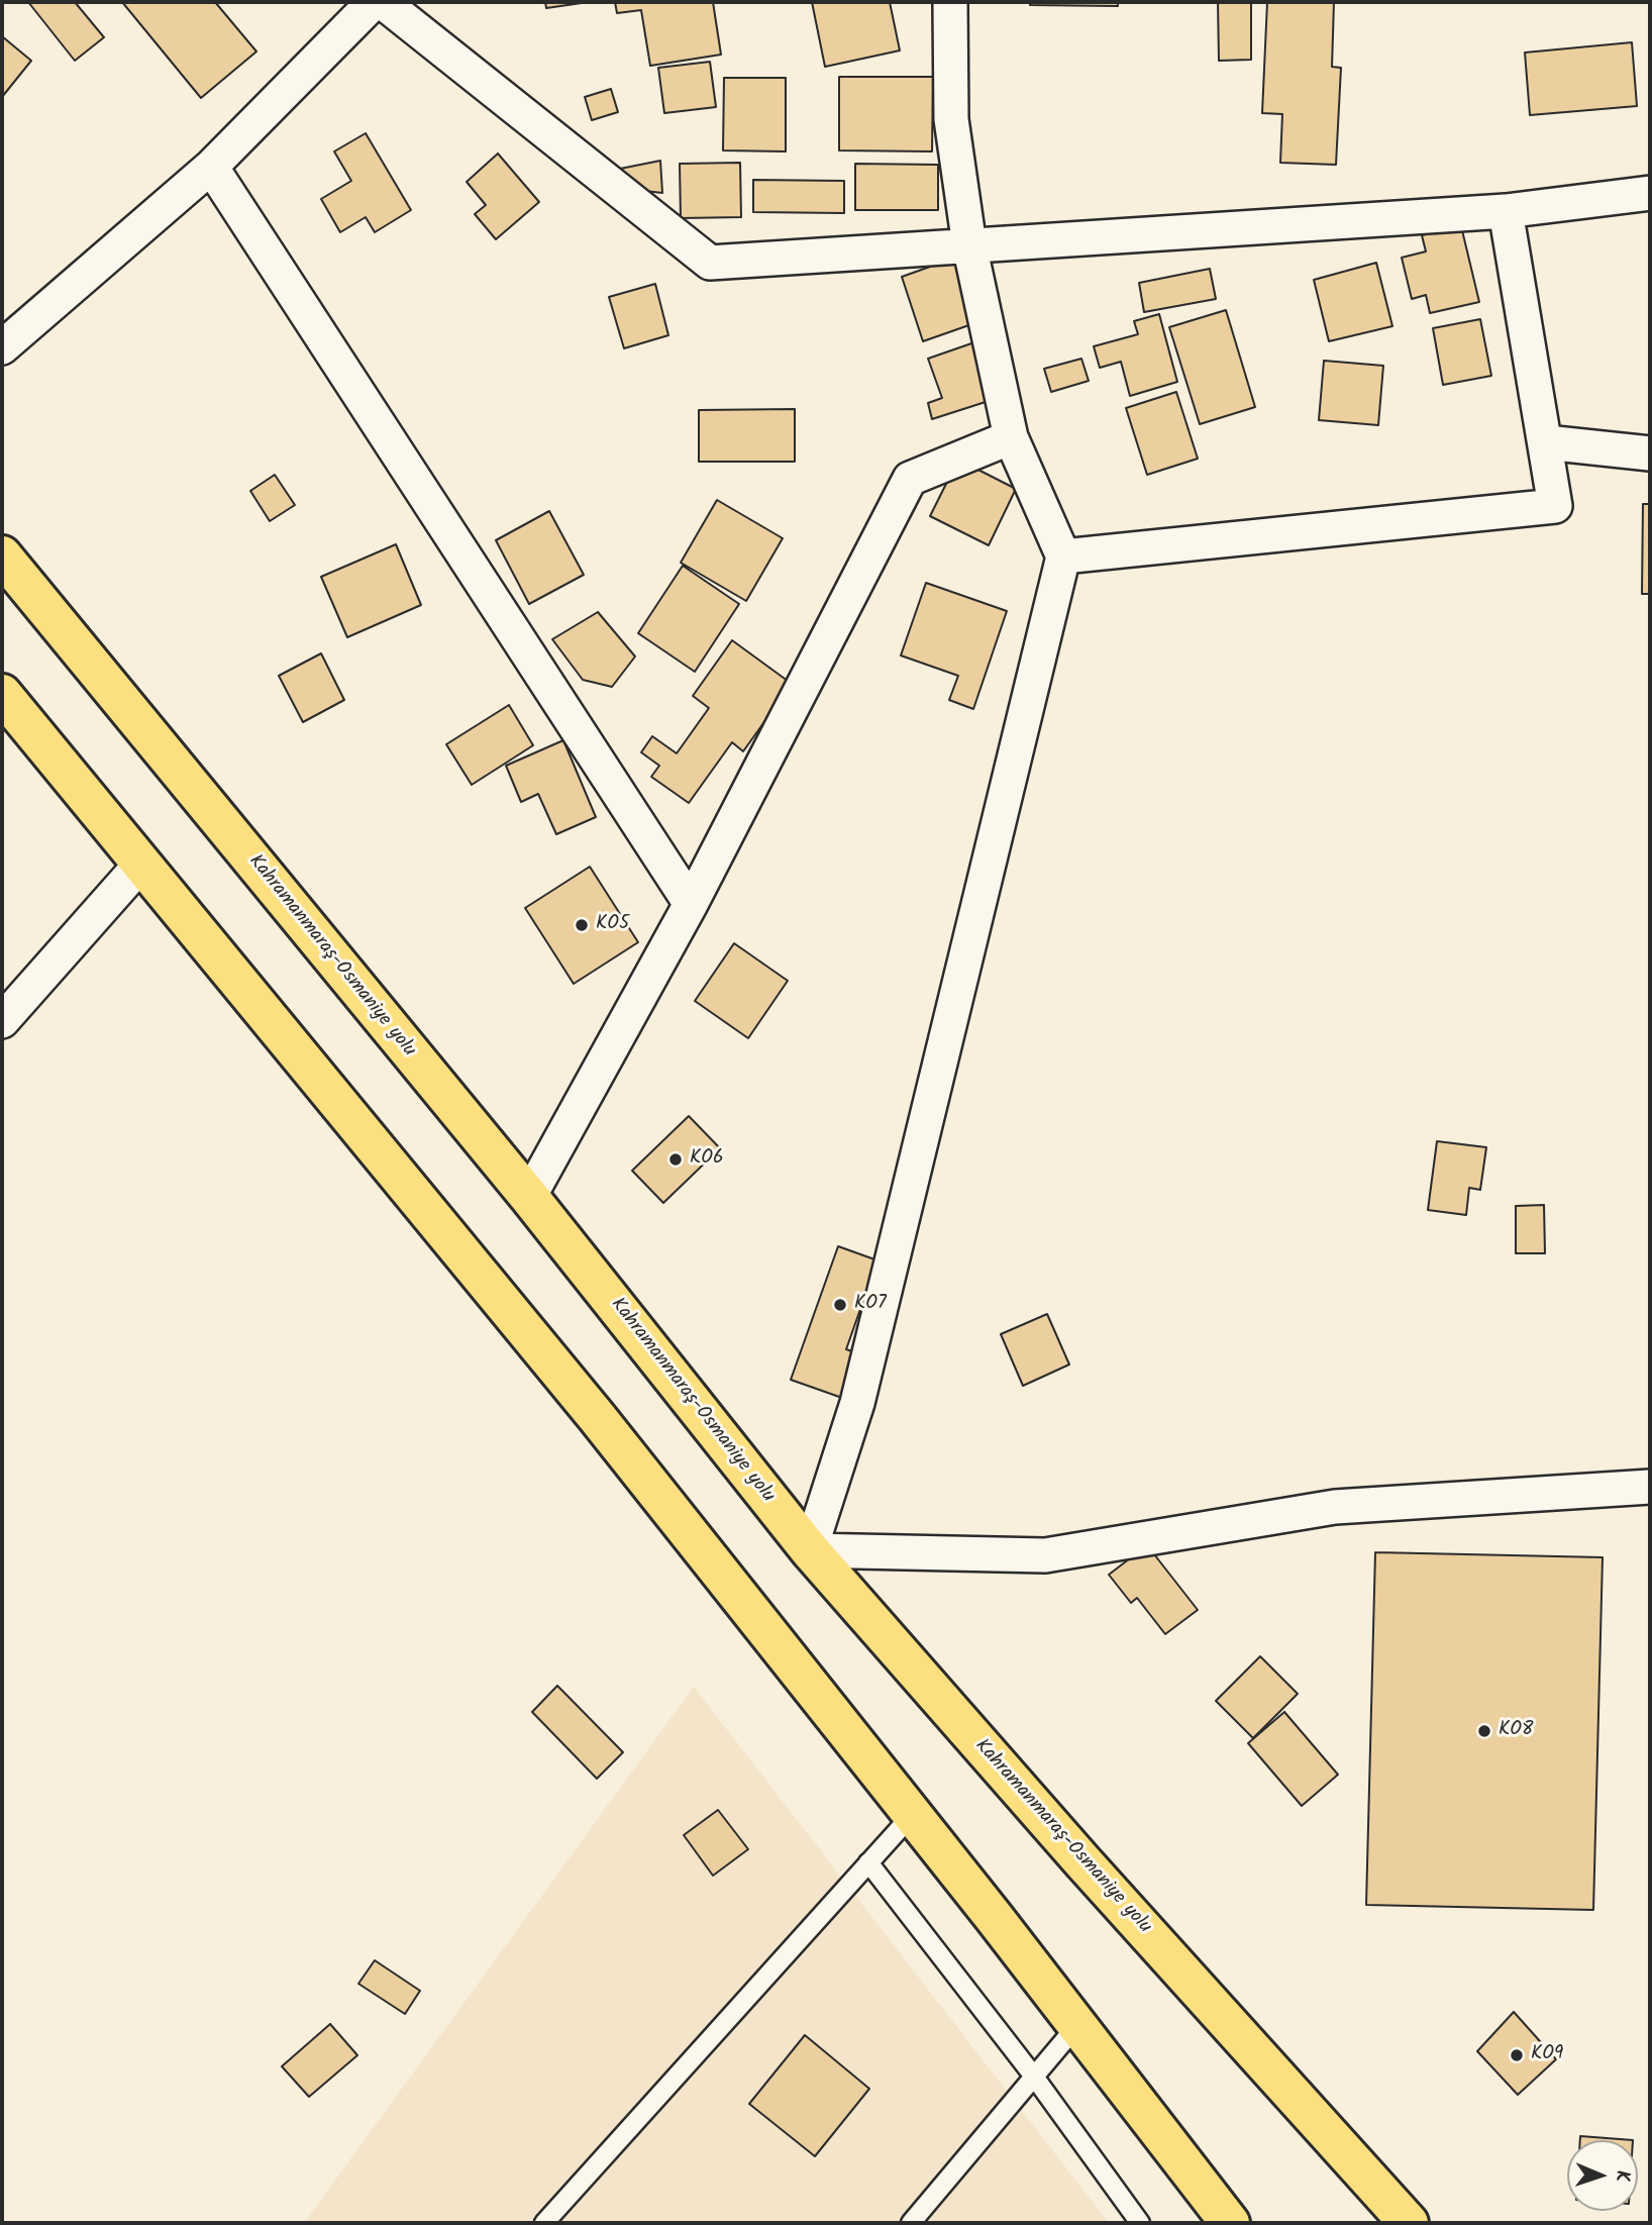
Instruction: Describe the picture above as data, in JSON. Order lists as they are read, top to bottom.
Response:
{
  "streets": {
    "highway": ["Kahramanmaraş-Osmaniye yolu"]
  },
  "places": [
    "KO5",
    "KO6",
    "KO7",
    "KO8",
    "KO9"
  ],
  "north": "right"
}
